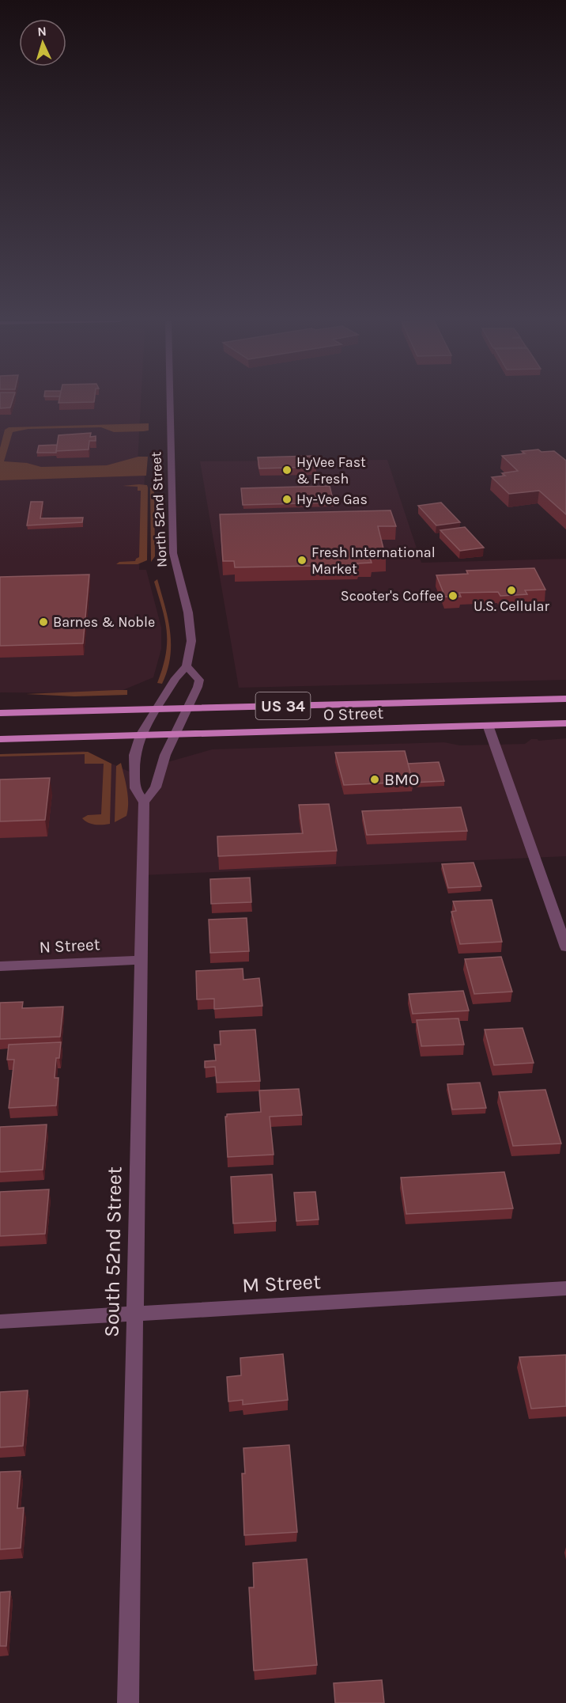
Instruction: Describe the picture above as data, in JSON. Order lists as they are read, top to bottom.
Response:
{
  "streets": {
    "main road": ["US 34", "O Street"],
    "street": [
      "North 52nd Street",
      "N Street",
      "South 52nd Street",
      "M Street"
    ]
  },
  "crossings": [
    ["O Street", "South 52nd Street"],
    ["N Street", "South 52nd Street"],
    ["South 52nd Street", "M Street"]
  ],
  "places": [
    "HyVee Fast & Fresh",
    "Hy-Vee Gas",
    "Fresh International Market",
    "U.S. Cellular",
    "Scooter's Coffee",
    "Barnes & Noble",
    "BMO"
  ],
  "north": "top"
}
